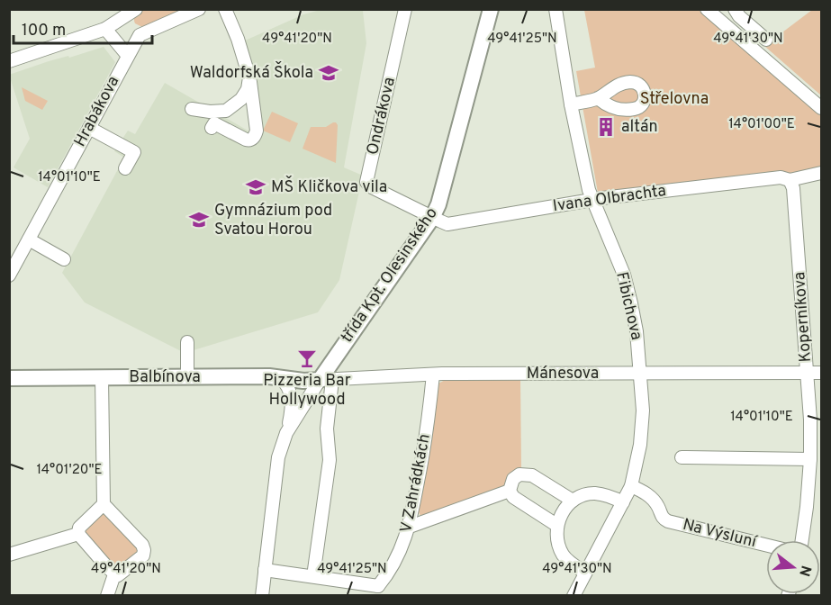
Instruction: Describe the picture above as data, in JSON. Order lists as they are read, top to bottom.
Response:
{
  "streets": {
    "main road": ["třída Kpt. Olesinského", "Balbínova"],
    "street": [
      "Hrabákova",
      "Ondrákova",
      "Ivana Olbrachta",
      "Fibichova",
      "Koperníkova",
      "Mánesova",
      "V Zahrádkách",
      "Na Výsluní"
    ]
  },
  "crossings": [
    ["Ondrákova", "Ivana Olbrachta"],
    ["Ondrákova", "třída Kpt. Olesinského"],
    ["Ivana Olbrachta", "třída Kpt. Olesinského"],
    ["Ivana Olbrachta", "Fibichova"],
    ["Ivana Olbrachta", "Koperníkova"],
    ["třída Kpt. Olesinského", "Mánesova"],
    ["třída Kpt. Olesinského", "Balbínova"],
    ["Fibichova", "Mánesova"],
    ["Fibichova", "Na Výsluní"],
    ["Koperníkova", "Mánesova"],
    ["Mánesova", "Balbínova"],
    ["Mánesova", "V Zahrádkách"]
  ],
  "parks": ["Střelovna"],
  "places": {
    "school or university": ["Waldorfská Škola", "MŠ Kličkova vila", "Gymnázium pod Svatou Horou"],
    "building": ["altán"],
    "bar": ["Pizzeria Bar Hollywood"]
  },
  "scale_bar": "100 m",
  "north": "right",
  "coordinates": [
    "49°41'20\"N",
    "49°41'25\"N",
    "49°41'30\"N",
    "14°01'00\"E",
    "14°01'10\"E",
    "14°01'20\"E"
  ]
}
